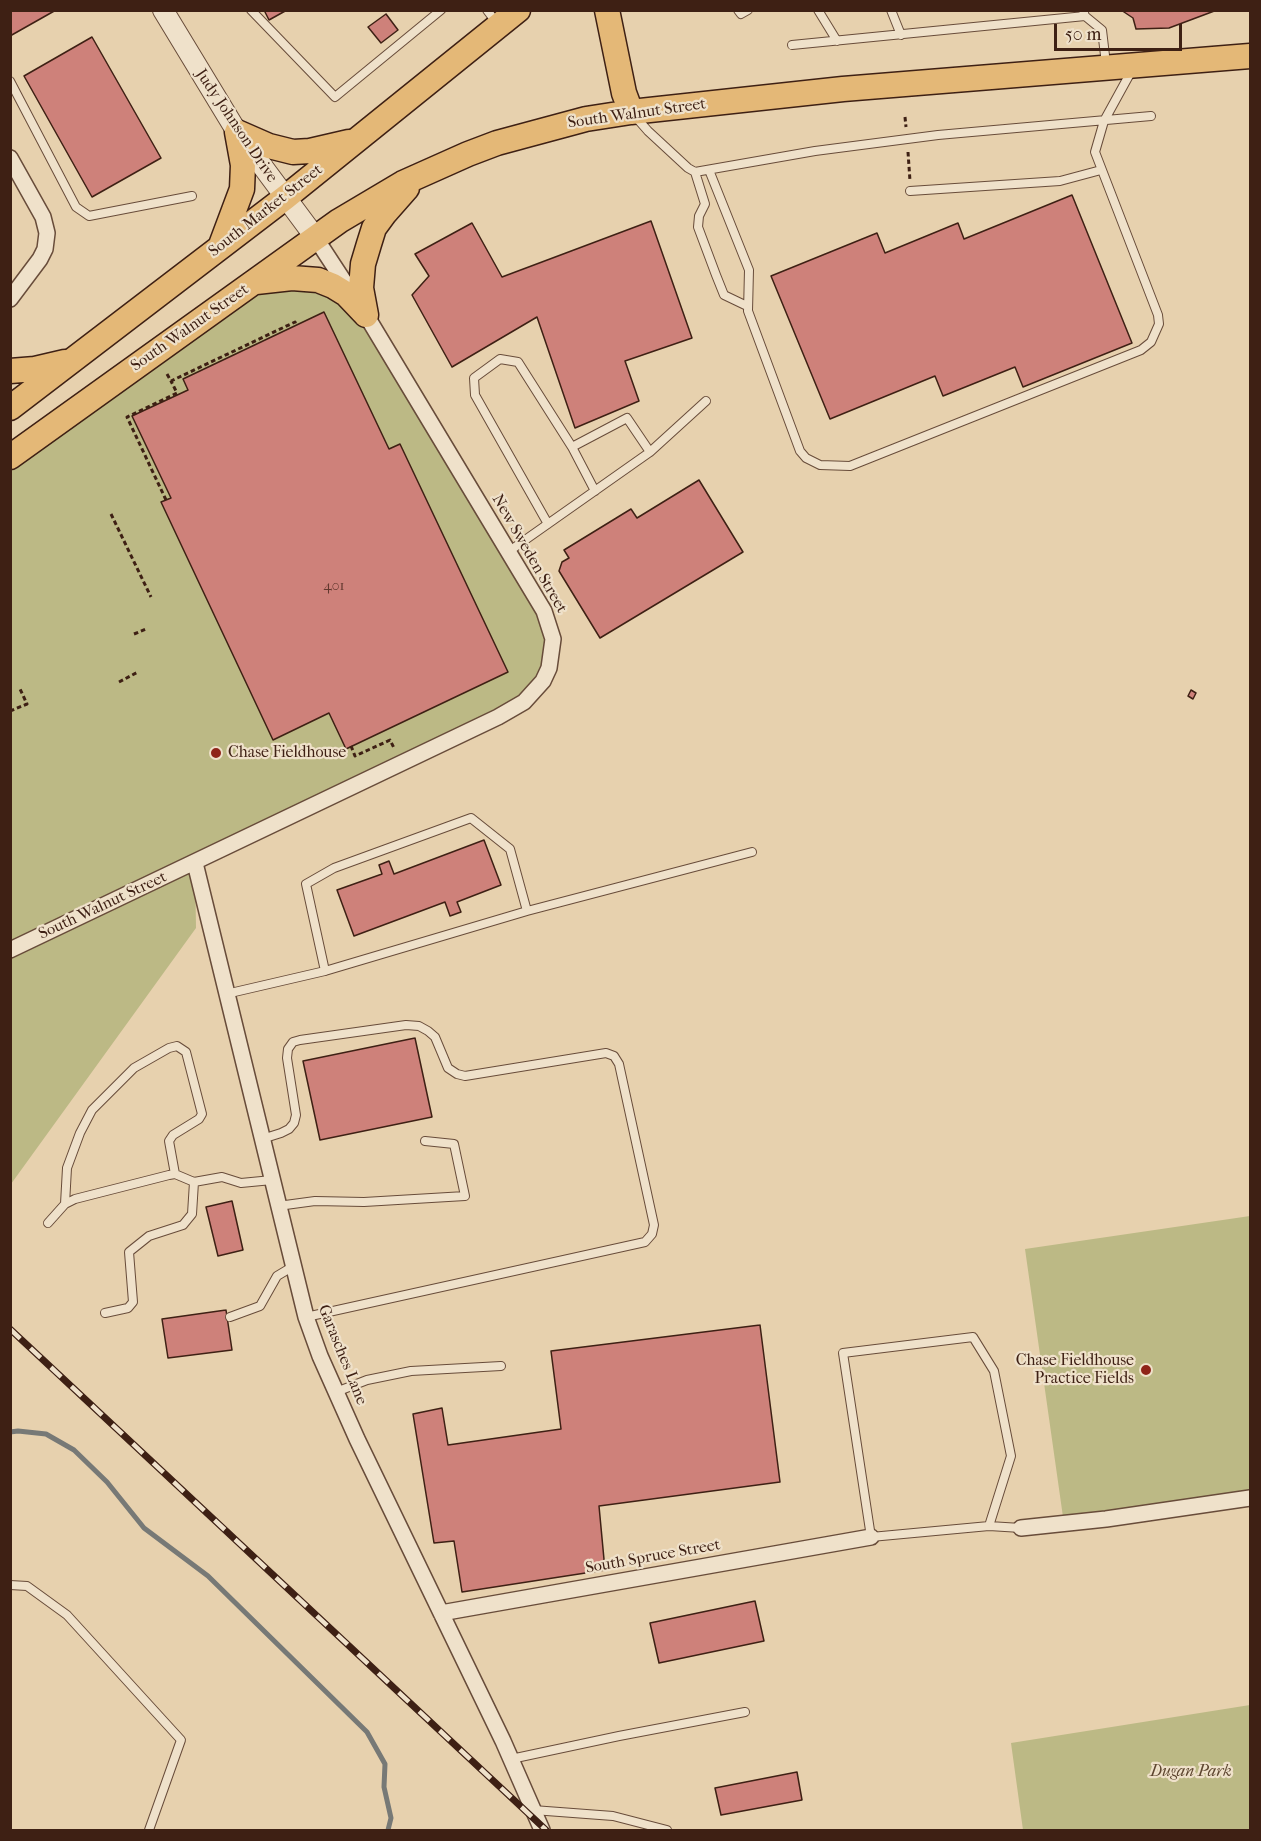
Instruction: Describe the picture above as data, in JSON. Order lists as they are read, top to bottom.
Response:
{
  "streets": {
    "main road": ["South Walnut Street", "South Market Street"],
    "street": [
      "Judy Johnson Drive",
      "New Sweden Street",
      "Garasches Lane",
      "South Spruce Street"
    ]
  },
  "crossings": [
    ["South Walnut Street", "Judy Johnson Drive"],
    ["South Walnut Street", "New Sweden Street"],
    ["South Walnut Street", "Garasches Lane"],
    ["Judy Johnson Drive", "South Market Street"],
    ["Judy Johnson Drive", "New Sweden Street"],
    ["New Sweden Street", "Garasches Lane"],
    ["Garasches Lane", "South Spruce Street"]
  ],
  "parks": ["Dugan Park"],
  "places": ["Chase Fieldhouse", "Chase Fieldhouse Practice Fields"],
  "house_numbers": ["401"],
  "scale_bar": "50 m"
}
